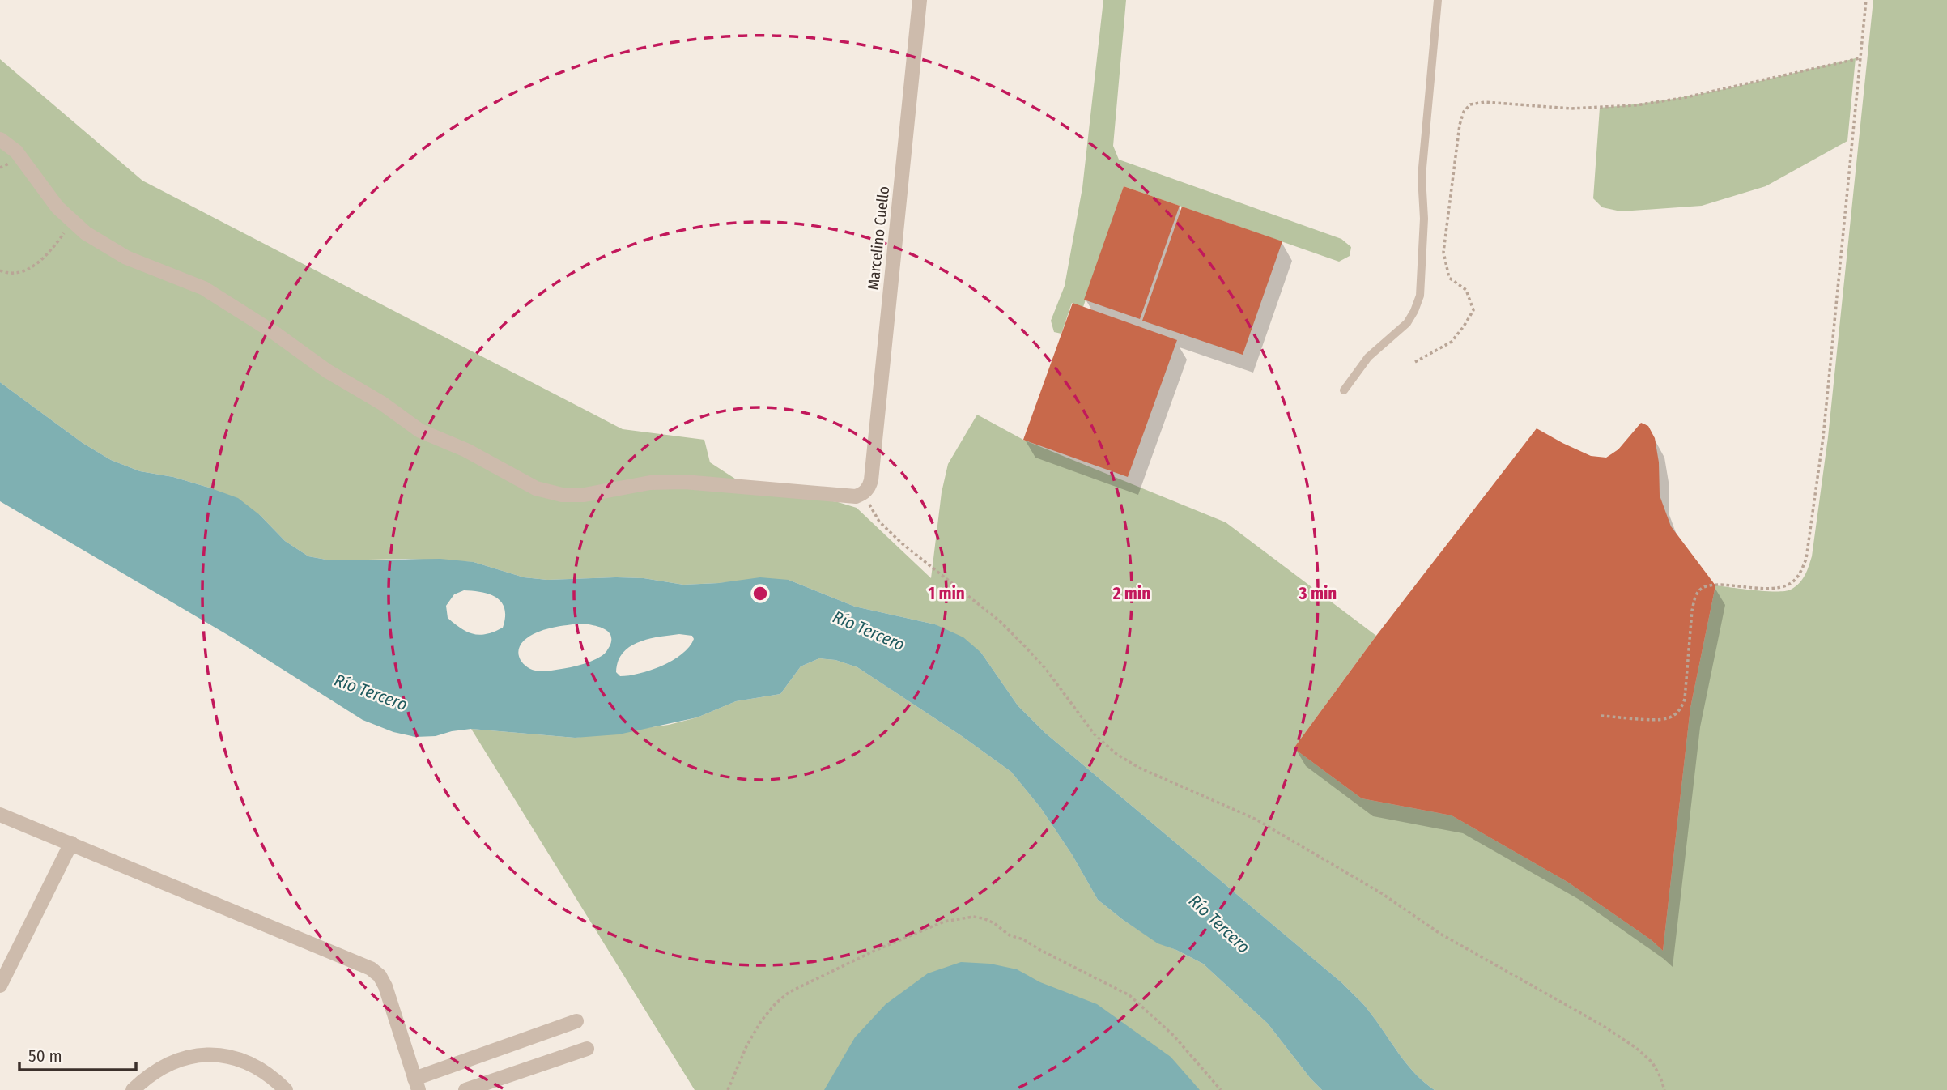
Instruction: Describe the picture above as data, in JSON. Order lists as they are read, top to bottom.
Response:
{
  "streets": {
    "street": ["Marcelino Cuello"]
  },
  "water": ["Río Tercero"],
  "scale_bar": "50 m",
  "rings": ["1 min", "2 min", "3 min"]
}
